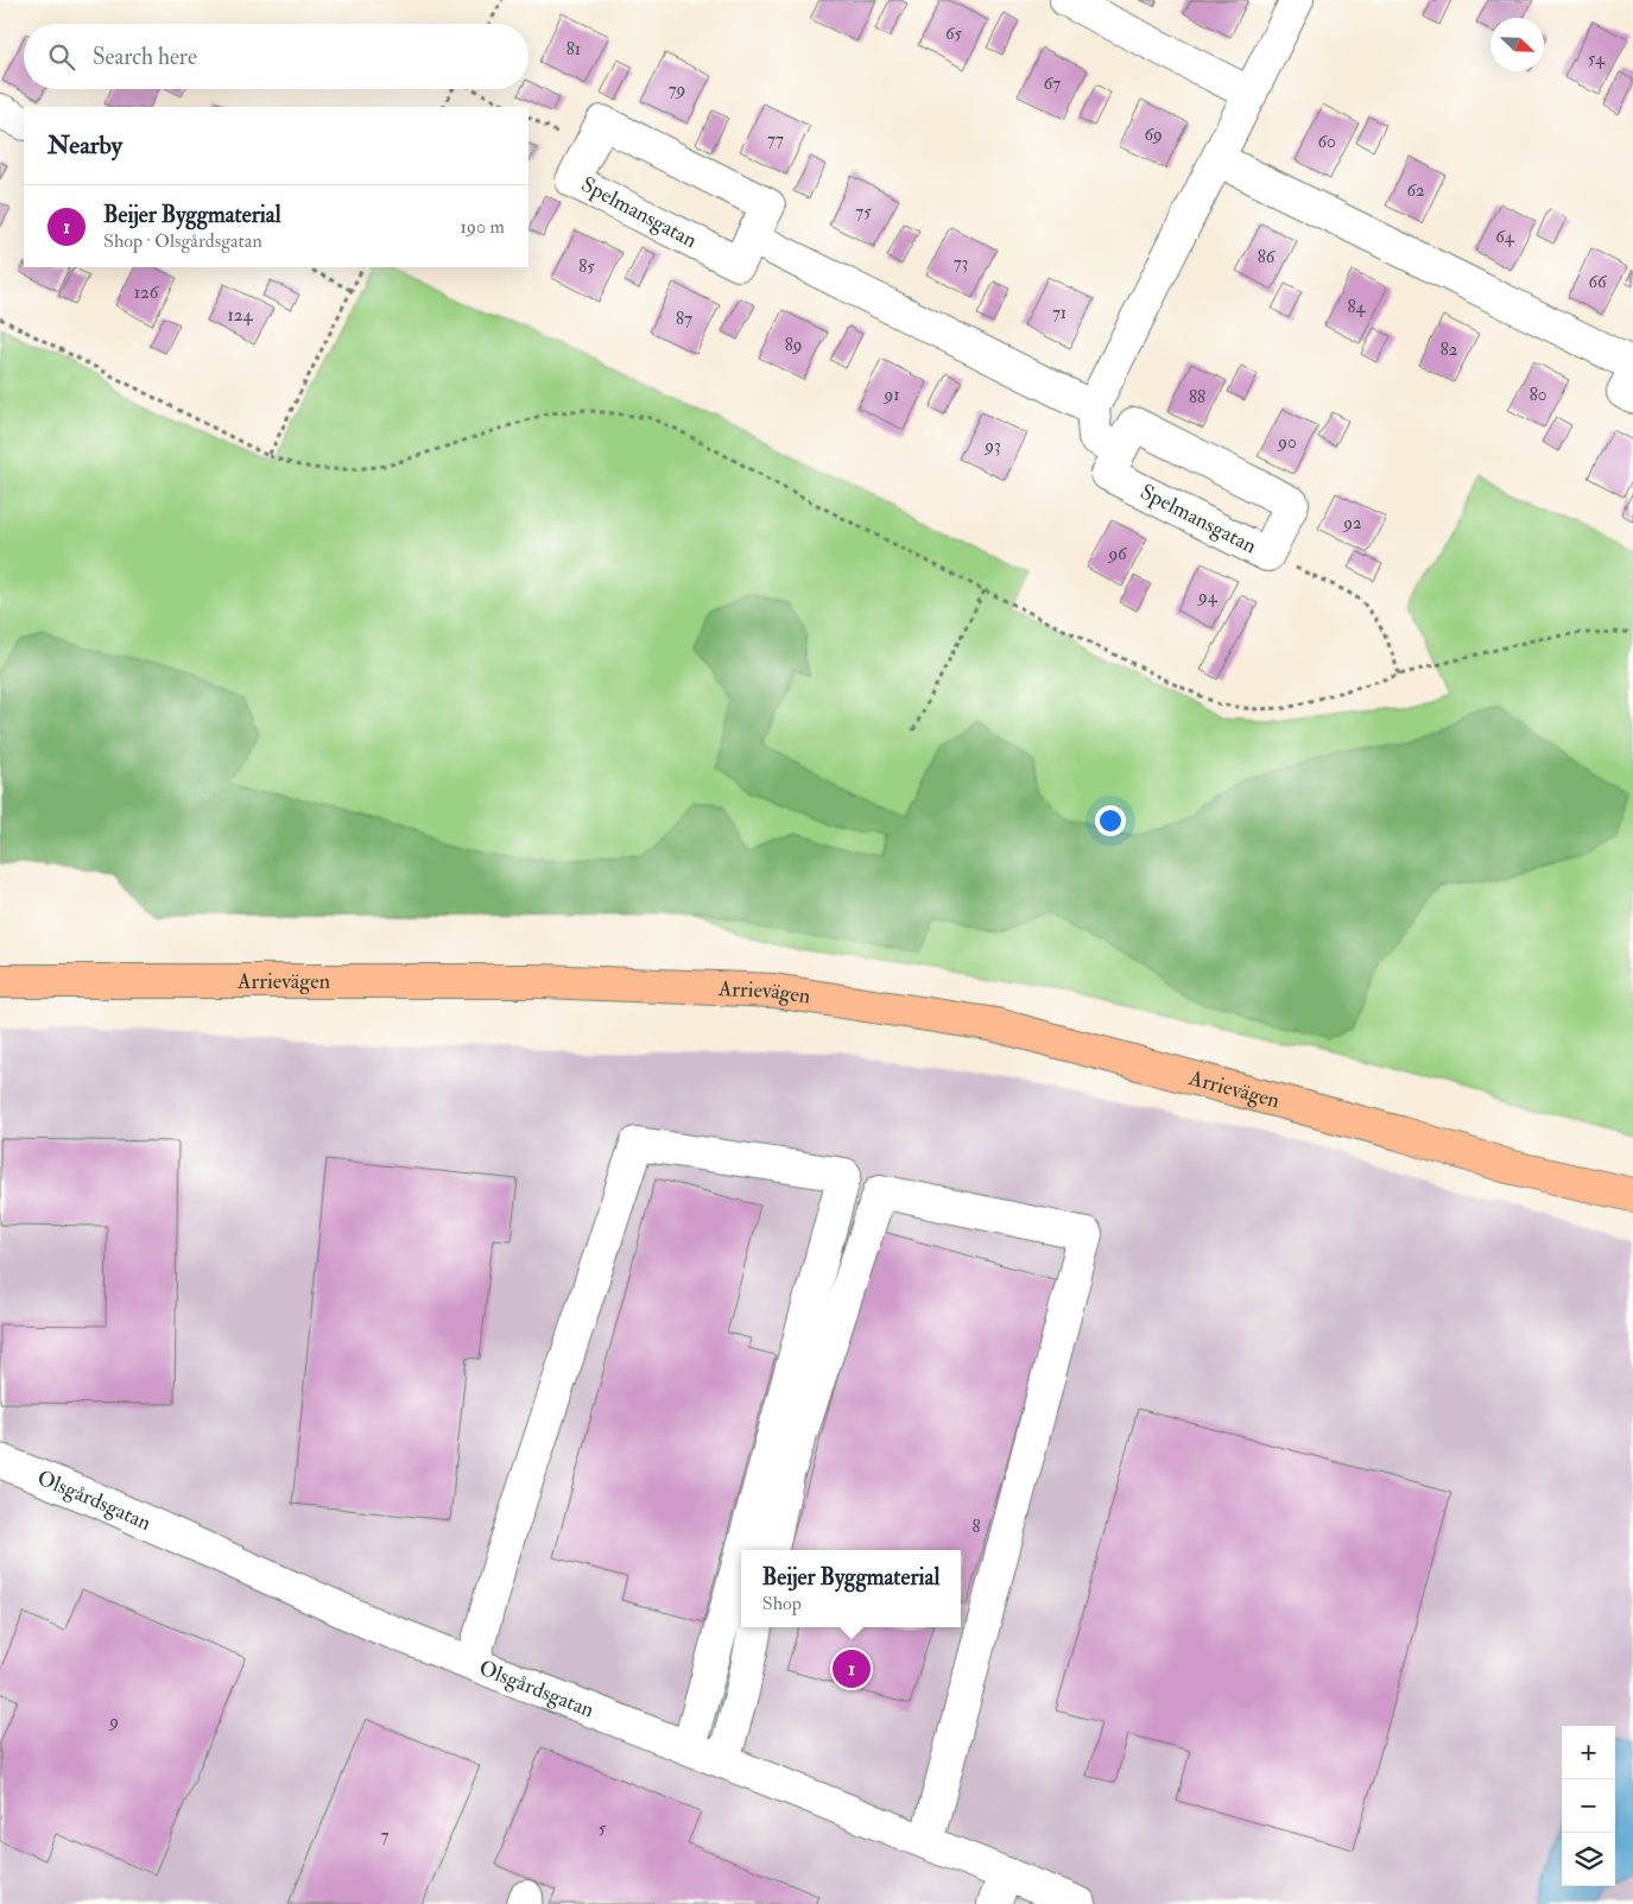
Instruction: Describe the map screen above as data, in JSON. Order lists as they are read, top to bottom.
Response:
{
  "streets": {
    "main road": ["Arrievägen"],
    "street": ["Spelmansgatan", "Olsgårdsgatan"]
  },
  "house_numbers": [
    "65",
    "81",
    "54",
    "67",
    "79",
    "69",
    "77",
    "60",
    "62",
    "75",
    "64",
    "86",
    "73",
    "85",
    "66",
    "126",
    "84",
    "71",
    "124",
    "87",
    "89",
    "82",
    "91",
    "80",
    "88",
    "90",
    "93",
    "92",
    "96",
    "94",
    "8",
    "9",
    "5",
    "7"
  ],
  "north": "bottom right",
  "page": {
    "search": "Search here",
    "heading": "Nearby",
    "list": [
      {
        "mark": "1",
        "name": "Beijer Byggmaterial",
        "note": "Shop · Olsgårdsgatan",
        "value": "190 m"
      }
    ],
    "popup": ["Beijer Byggmaterial", "Shop"],
    "pins": "1",
    "map_buttons": ["+", "−"]
  }
}
